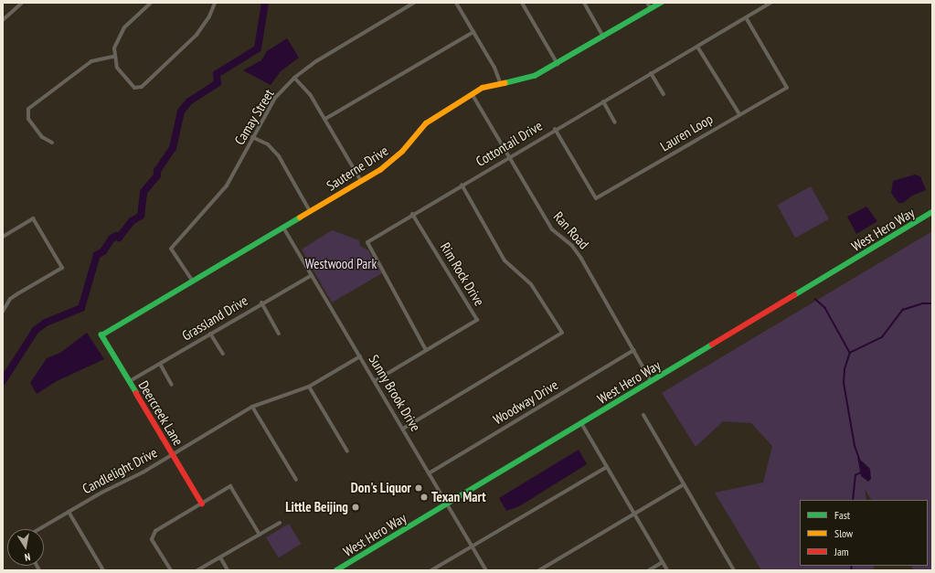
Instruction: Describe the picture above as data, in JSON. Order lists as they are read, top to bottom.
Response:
{
  "streets": {
    "street": [
      "Camay Street",
      "Lauren Loop",
      "Cottontail Drive",
      "Sauterne Drive",
      "West Hero Way",
      "Ran Road",
      "Rim Rock Drive",
      "Grassland Drive",
      "Sunny Brook Drive",
      "Woodway Drive",
      "Deercreek Lane",
      "Candlelight Drive"
    ]
  },
  "crossings": [
    ["Camay Street", "Sauterne Drive"],
    ["Lauren Loop", "Cottontail Drive"],
    ["Cottontail Drive", "Ran Road"],
    ["Cottontail Drive", "Rim Rock Drive"],
    ["Sauterne Drive", "Ran Road"],
    ["Sauterne Drive", "Sunny Brook Drive"],
    ["Sauterne Drive", "Deercreek Lane"],
    ["West Hero Way", "Ran Road"],
    ["West Hero Way", "Sunny Brook Drive"],
    ["Ran Road", "Woodway Drive"],
    ["Rim Rock Drive", "Sunny Brook Drive"],
    ["Grassland Drive", "Sunny Brook Drive"],
    ["Grassland Drive", "Deercreek Lane"],
    ["Sunny Brook Drive", "Woodway Drive"],
    ["Sunny Brook Drive", "Candlelight Drive"],
    ["Deercreek Lane", "Candlelight Drive"]
  ],
  "parks": ["Westwood Park"],
  "places": ["Don's Liquor", "Texan Mart", "Little Beijing"],
  "legend": ["Fast", "Slow", "Jam"],
  "north": "bottom"
}
